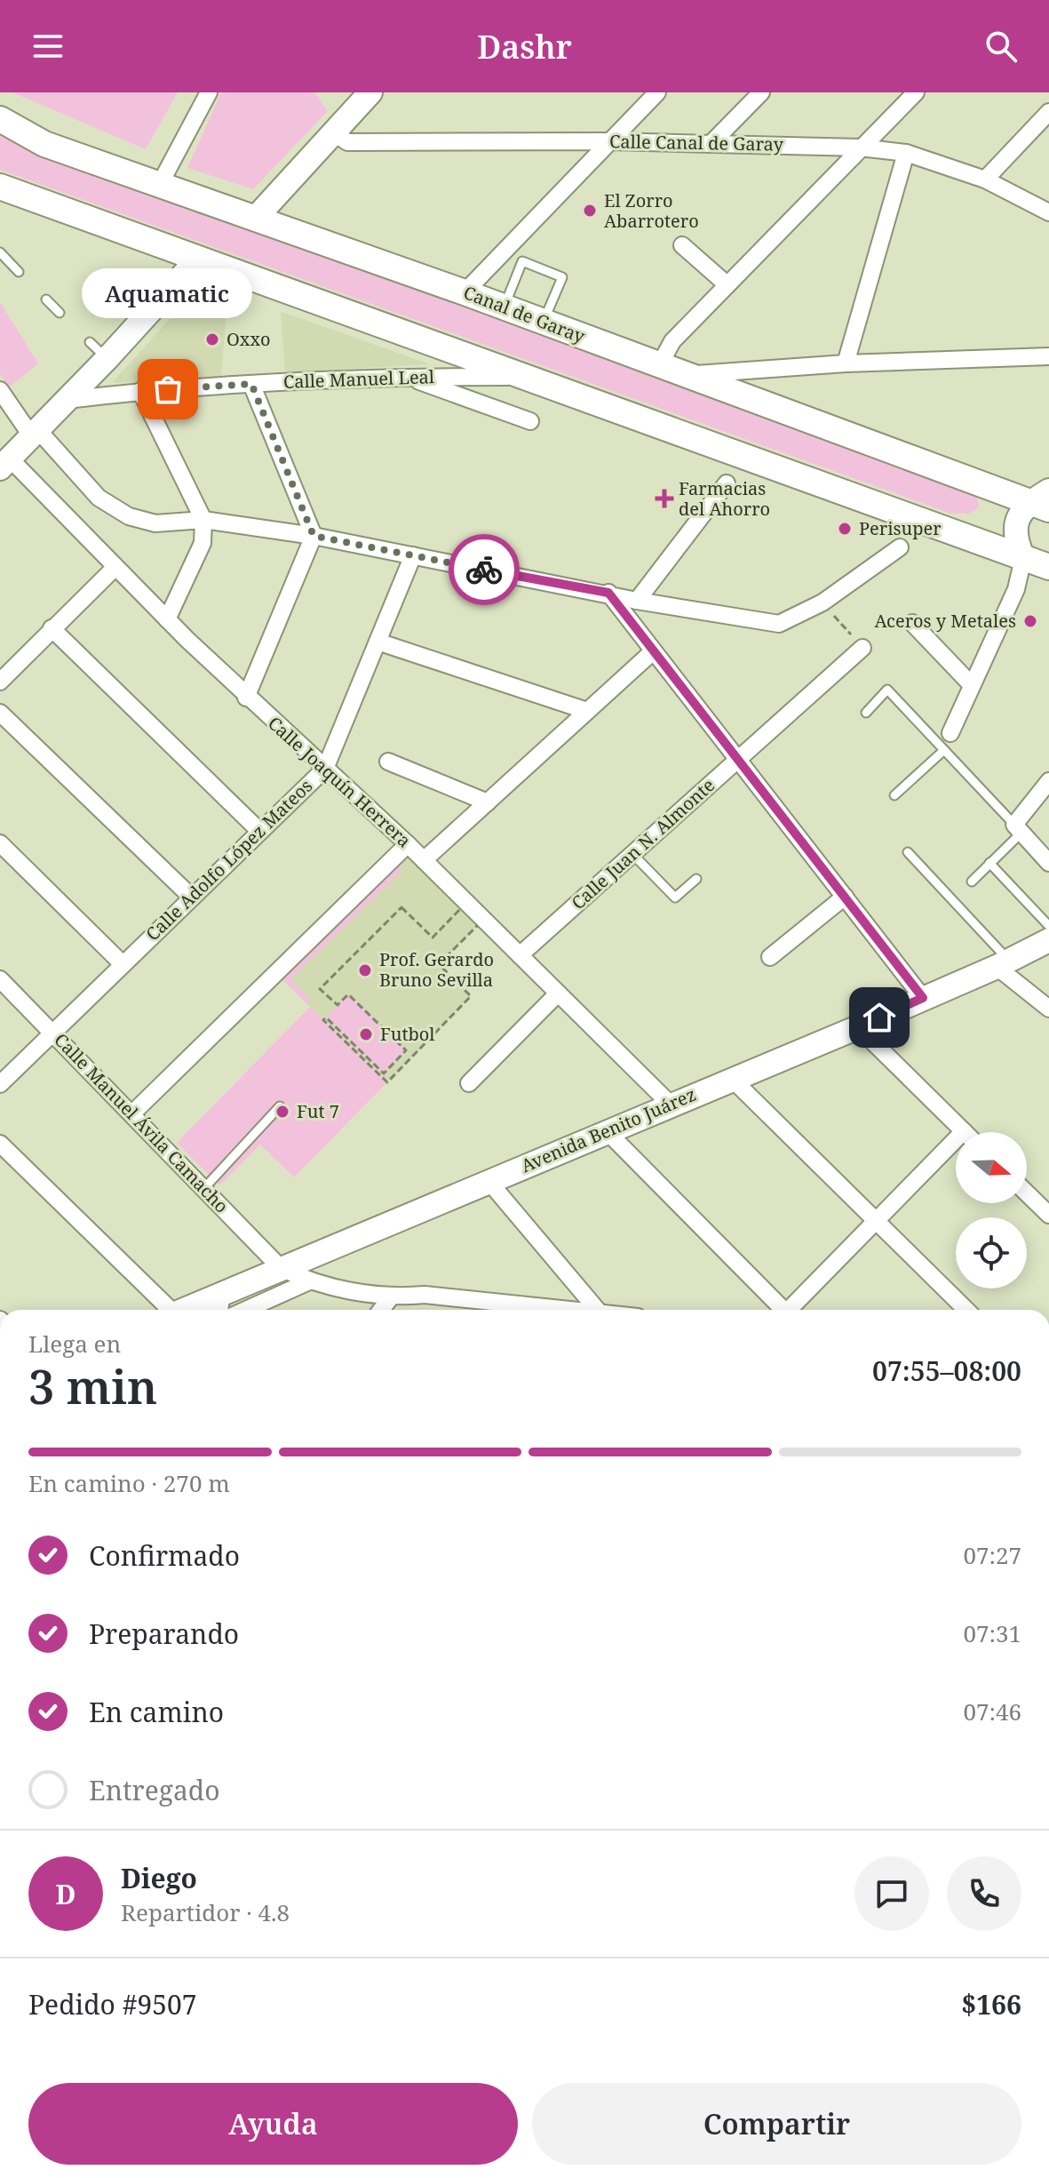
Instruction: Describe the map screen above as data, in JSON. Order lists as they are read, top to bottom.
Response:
{
  "streets": {
    "main road": ["Canal de Garay"],
    "street": [
      "Calle Canal de Garay",
      "Calle Manuel Leal",
      "Calle Joaquín Herrera",
      "Calle Juan N. Almonte",
      "Calle Adolfo López Mateos",
      "Calle Manuel Ávila Camacho",
      "Avenida Benito Juárez"
    ]
  },
  "crossings": [
    ["Calle Joaquín Herrera", "Calle Juan N. Almonte"],
    ["Calle Joaquín Herrera", "Calle Adolfo López Mateos"],
    ["Calle Joaquín Herrera", "Avenida Benito Juárez"],
    ["Calle Adolfo López Mateos", "Calle Manuel Ávila Camacho"],
    ["Calle Manuel Ávila Camacho", "Avenida Benito Juárez"]
  ],
  "places": {
    "other": [
      "El Zorro Abarrotero",
      "Oxxo",
      "Aquamatic",
      "Perisuper",
      "Aceros y Metales",
      "Prof. Gerardo Bruno Sevilla",
      "Futbol",
      "Fut 7"
    ],
    "health": ["Farmacias del Ahorro"]
  },
  "north": "right",
  "page": {
    "header": "Dashr",
    "bubble": "Aquamatic",
    "heading": ["3 min", "Llega en", "07:55–08:00"],
    "panel": [
      "Diego",
      "Repartidor · 4.8",
      "Pedido #9507",
      "$166"
    ],
    "bar": "En camino · 270 m",
    "list": [
      ["Confirmado", "07:27"],
      ["Preparando", "07:31"],
      ["En camino", "07:46"],
      "Entregado"
    ],
    "round": "D",
    "buttons": ["Ayuda", "Compartir"]
  }
}
